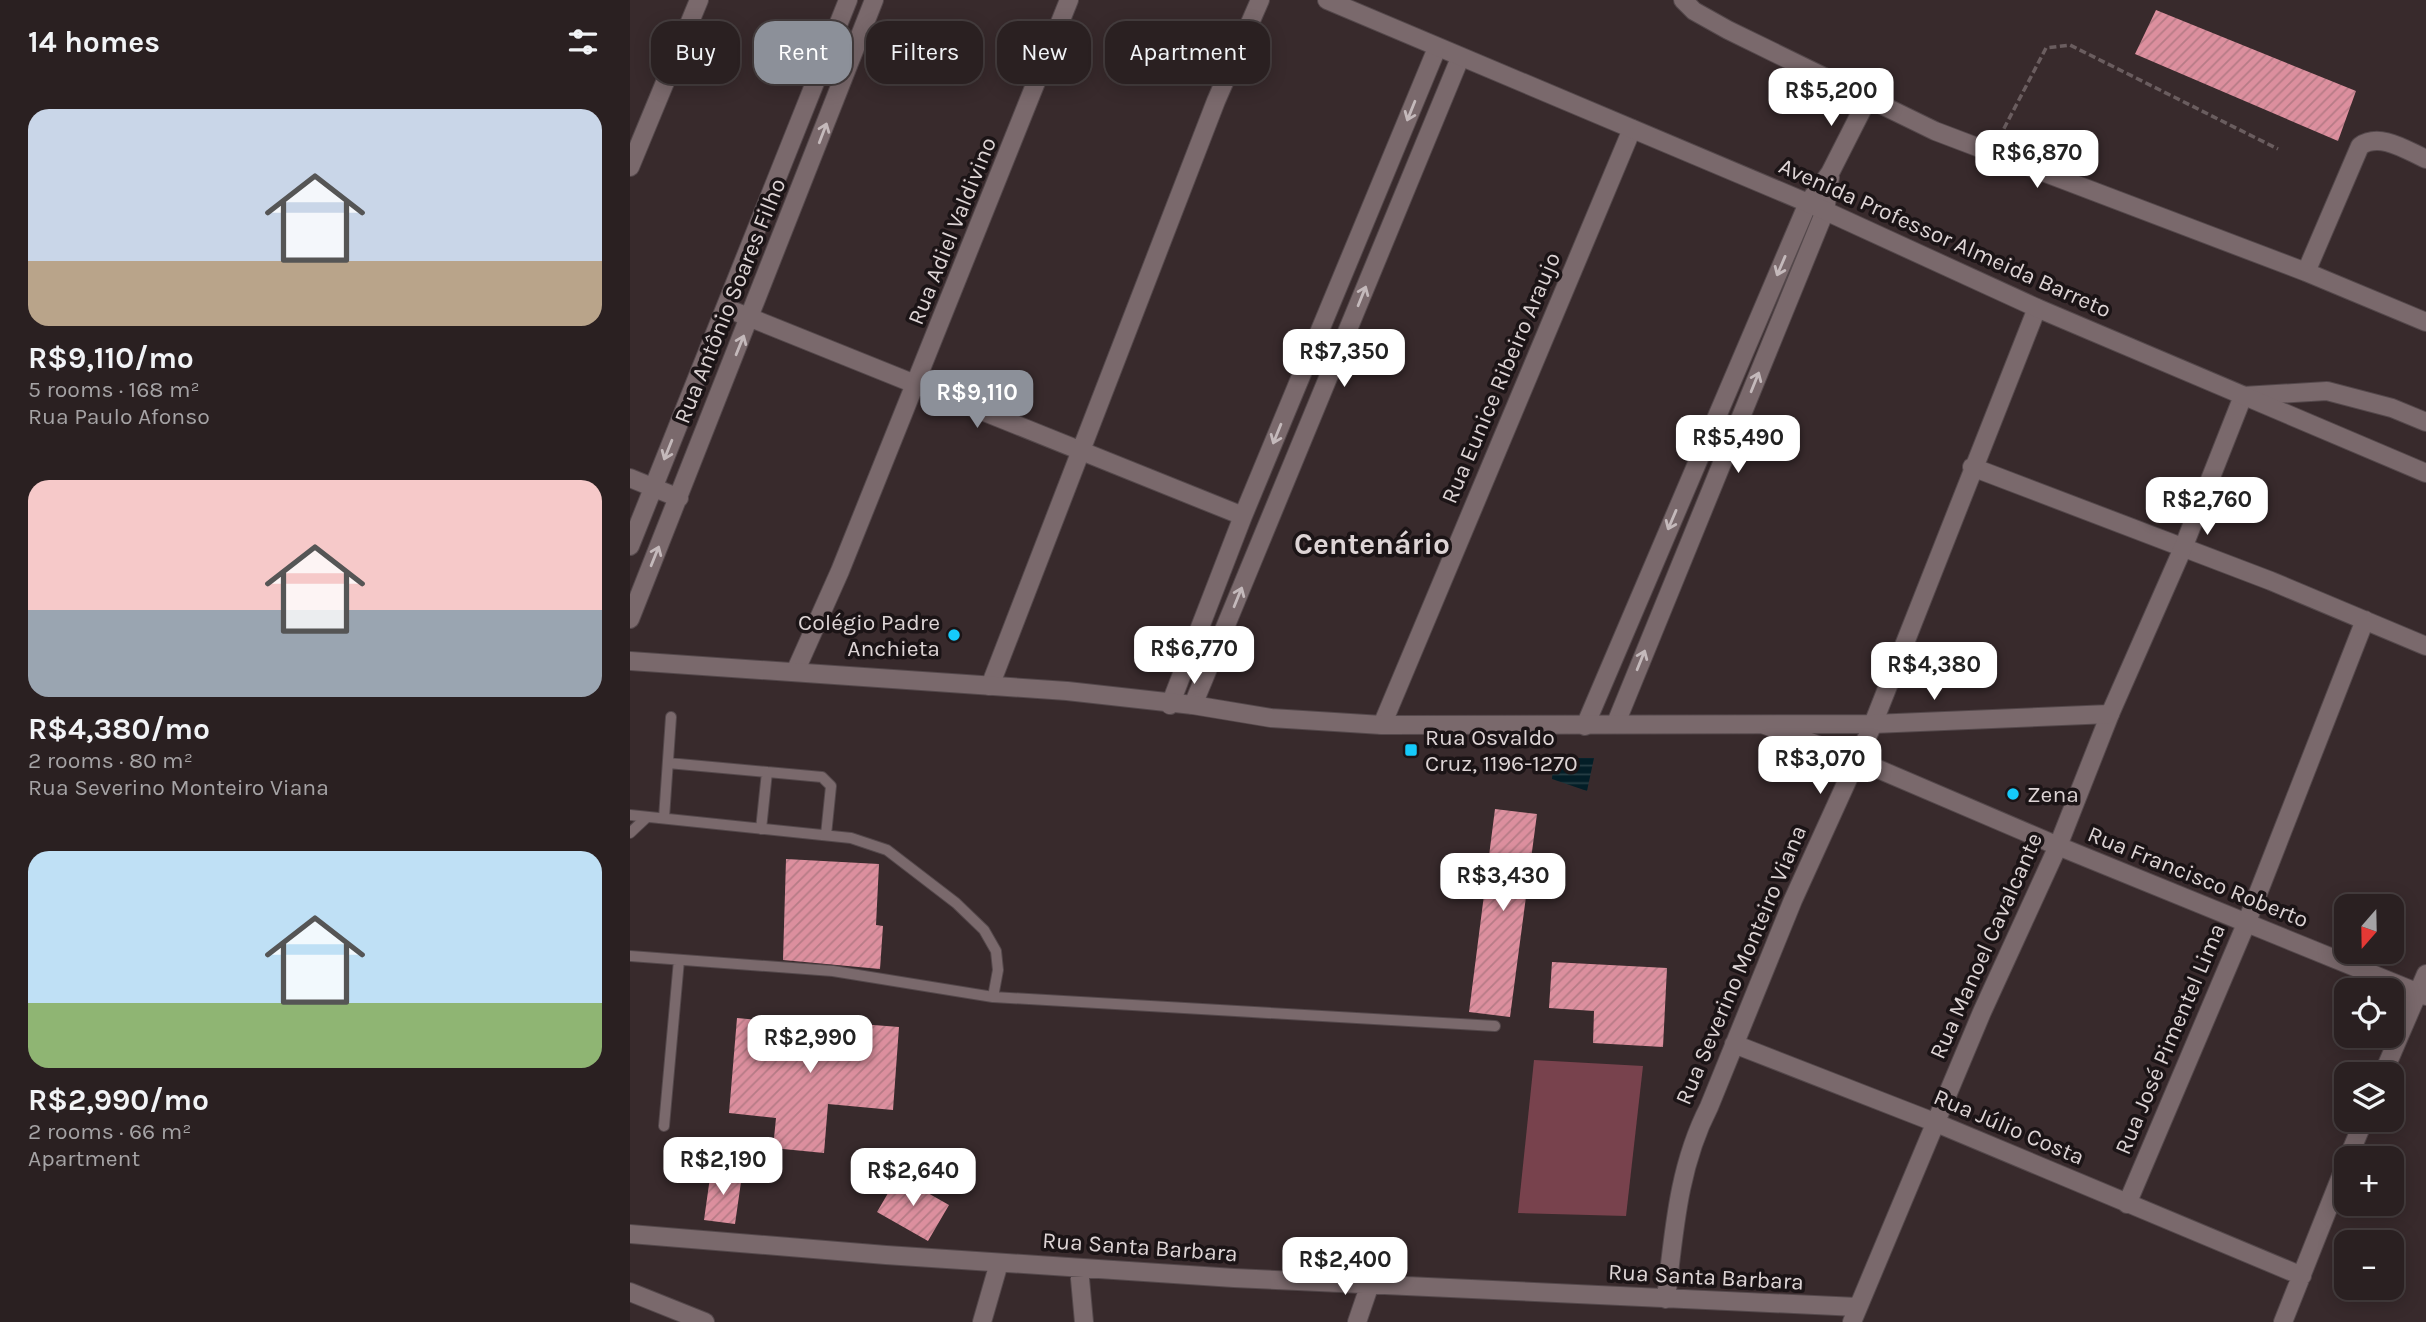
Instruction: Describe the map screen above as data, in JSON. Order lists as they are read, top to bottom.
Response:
{
  "streets": {
    "street": [
      "Rua Adiel Valdivino",
      "Avenida Professor Almeida Barreto",
      "Rua Antônio Soares Filho",
      "Rua Eunice Ribeiro Araujo",
      "Rua Francisco Roberto",
      "Rua Manoel Cavalcante",
      "Rua Severino Monteiro Viana",
      "Rua José Pimentel Lima",
      "Rua Júlio Costa",
      "Rua Santa Barbara"
    ]
  },
  "crossings": [
    ["Avenida Professor Almeida Barreto", "Rua Eunice Ribeiro Araujo"],
    ["Avenida Professor Almeida Barreto", "Rua Manoel Cavalcante"],
    ["Avenida Professor Almeida Barreto", "Rua Severino Monteiro Viana"],
    ["Rua Francisco Roberto", "Rua Manoel Cavalcante"],
    ["Rua Francisco Roberto", "Rua Severino Monteiro Viana"],
    ["Rua Francisco Roberto", "Rua José Pimentel Lima"],
    ["Rua Manoel Cavalcante", "Rua Júlio Costa"],
    ["Rua Manoel Cavalcante", "Rua Santa Barbara"],
    ["Rua Severino Monteiro Viana", "Rua Júlio Costa"],
    ["Rua Severino Monteiro Viana", "Rua Santa Barbara"],
    ["Rua José Pimentel Lima", "Rua Júlio Costa"]
  ],
  "districts": ["Centenário"],
  "places": {
    "other": ["Colégio Padre Anchieta", "Zena"],
    "transit": ["Rua Osvaldo Cruz, 1196-1270"]
  },
  "north": "bottom",
  "page": {
    "heading": "14 homes",
    "chip": [
      "Buy",
      "Rent",
      "Filters",
      "New",
      "Apartment"
    ],
    "price": [
      "R$5,200",
      "R$6,870",
      "R$7,350",
      "R$9,110",
      "R$5,490",
      "R$2,760",
      "R$6,770",
      "R$4,380",
      "R$3,070",
      "R$3,430",
      "R$2,990",
      "R$2,190",
      "R$2,640",
      "R$2,400"
    ],
    "list": [
      {
        "name": "R$9,110/mo",
        "note": "5 rooms · 168 m² · Rua Paulo Afonso"
      },
      {
        "name": "R$4,380/mo",
        "note": "2 rooms · 80 m² · Rua Severino Monteiro Viana"
      },
      {
        "name": "R$2,990/mo",
        "note": "2 rooms · 66 m² · Apartment"
      }
    ],
    "map_buttons": ["+", "−"]
  }
}
